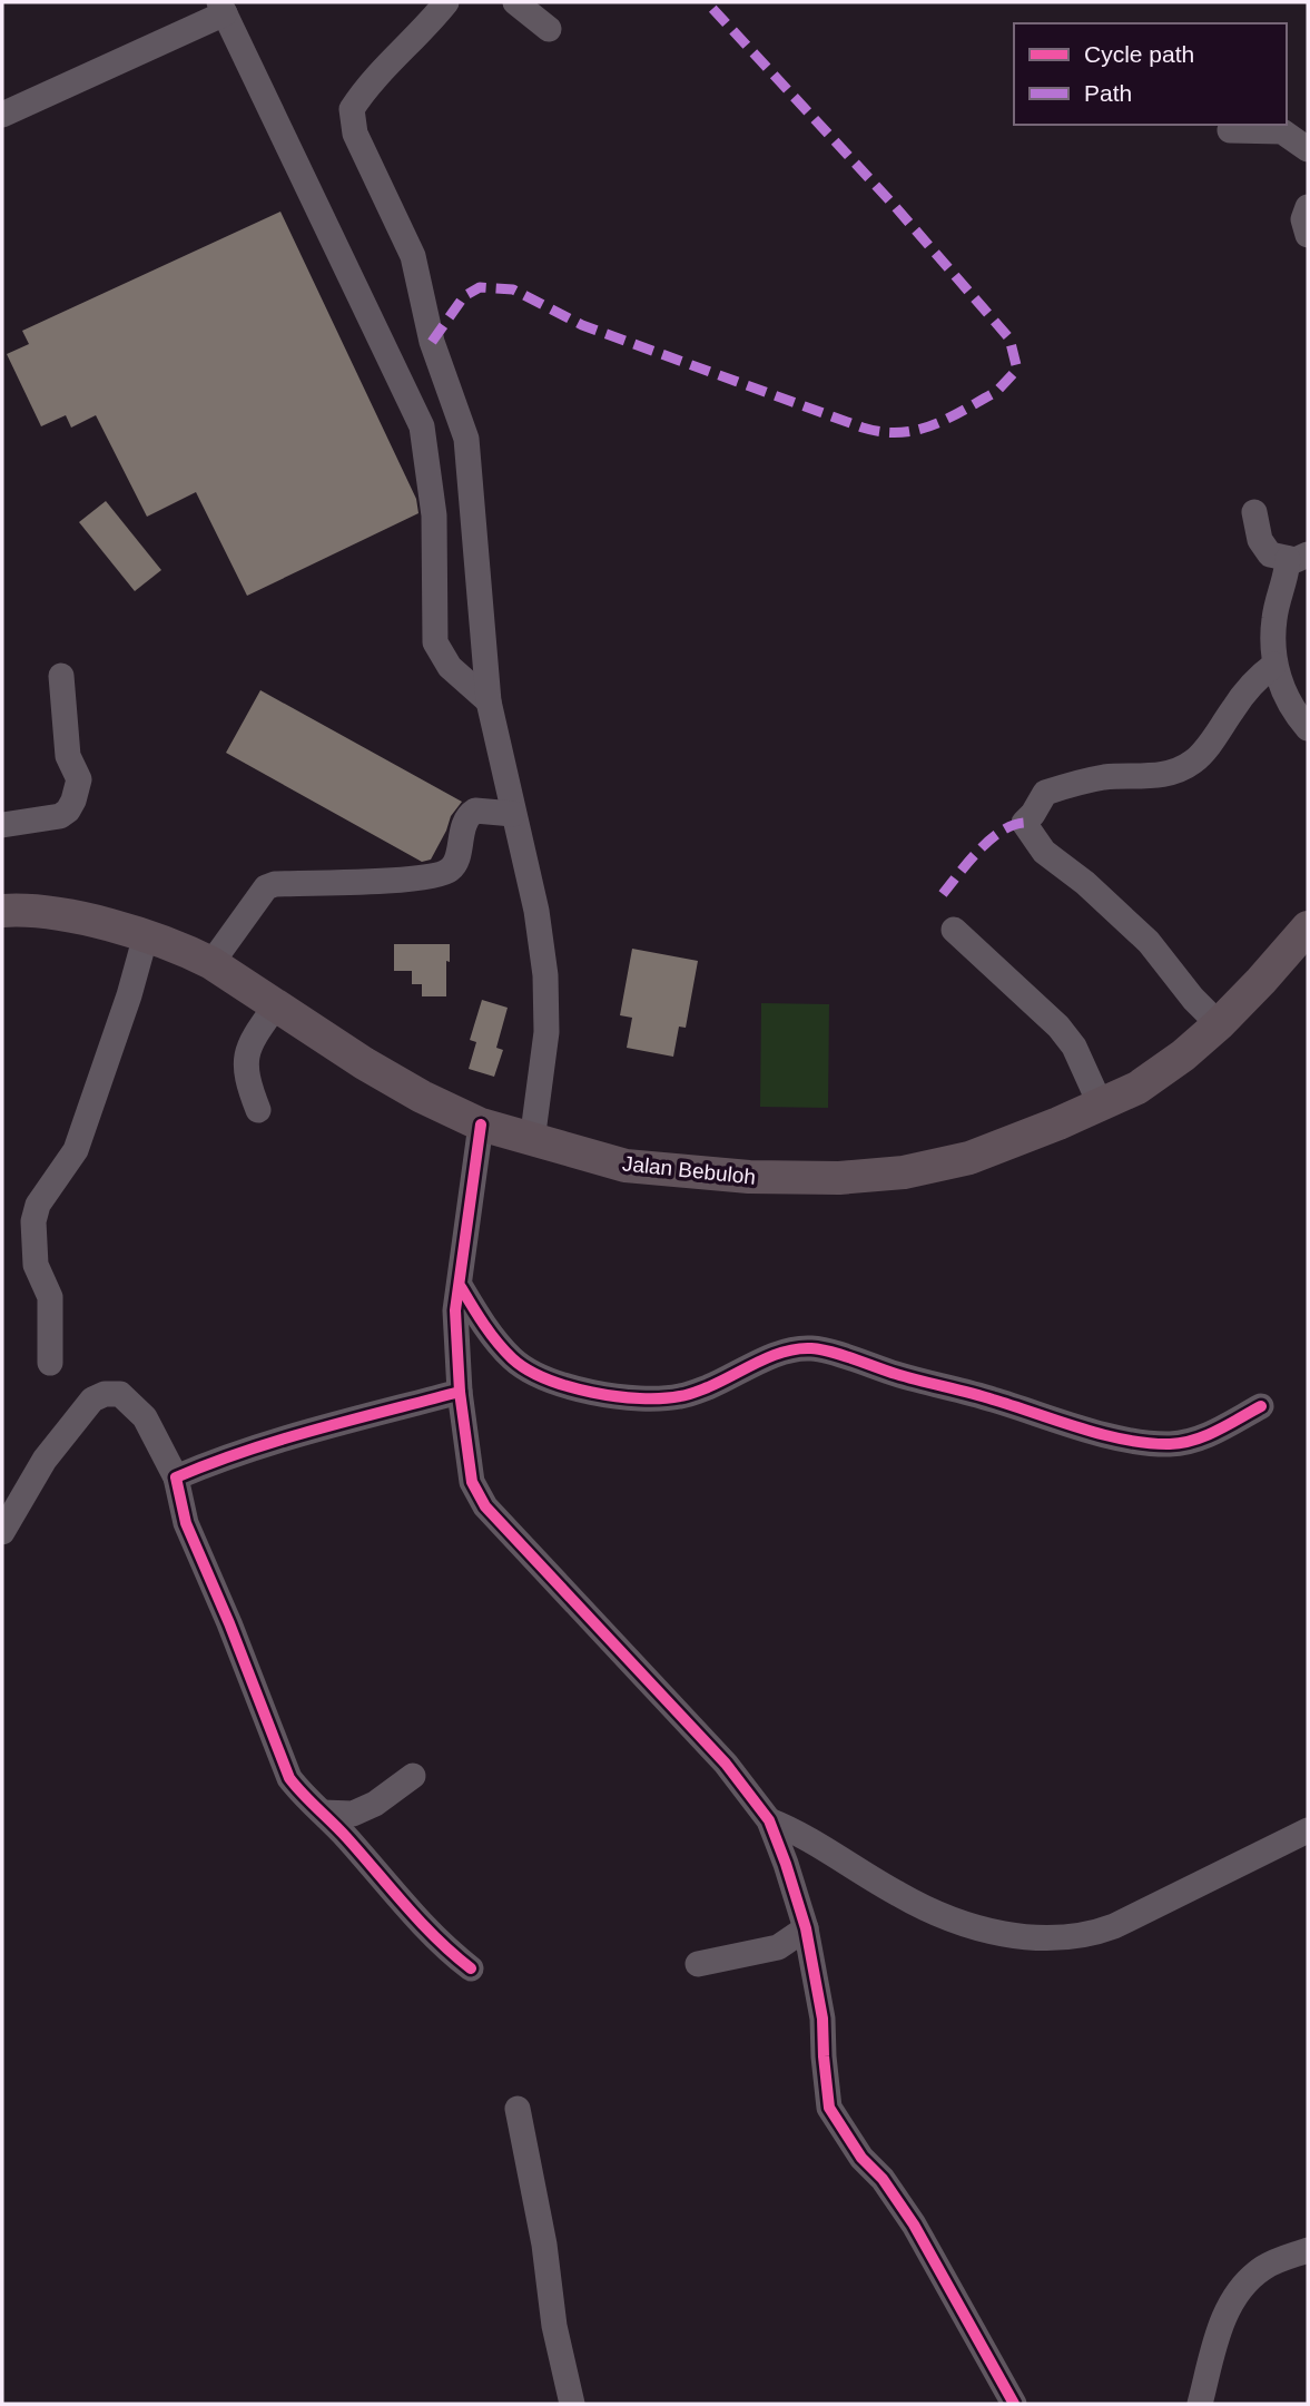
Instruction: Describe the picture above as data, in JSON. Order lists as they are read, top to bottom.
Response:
{
  "streets": {
    "main road": ["Jalan Bebuloh"]
  },
  "legend": ["Cycle path", "Path"]
}
